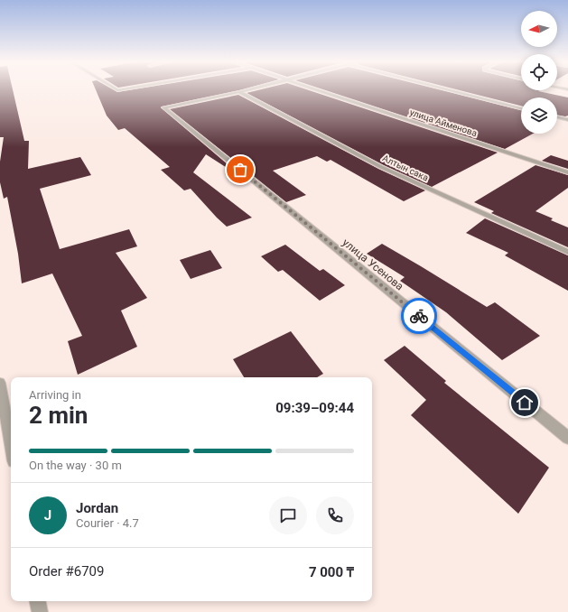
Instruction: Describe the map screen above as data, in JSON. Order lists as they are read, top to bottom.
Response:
{
  "streets": {
    "street": ["улица Айменова", "Алтын сака", "улица Усенова"]
  },
  "crossings": [
    ["Алтын сака", "улица Усенова"]
  ],
  "north": "left",
  "page": {
    "heading": ["2 min", "Arriving in", "09:39–09:44"],
    "panel": [
      "Jordan",
      "Courier · 4.7",
      "Order #6709",
      "7 000 ₸"
    ],
    "bar": "On the way · 30 m",
    "round": "J"
  }
}
